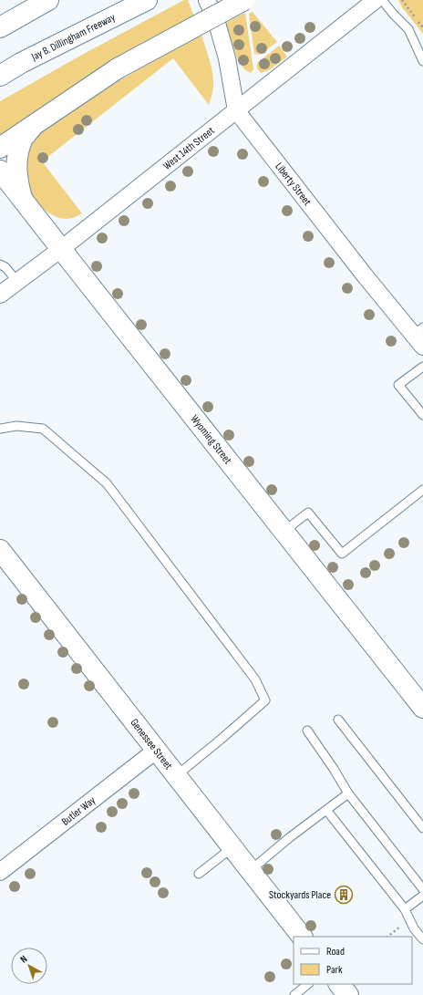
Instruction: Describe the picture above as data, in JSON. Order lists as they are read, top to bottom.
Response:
{
  "streets": {
    "main road": ["Jay B. Dillingham Freeway", "Wyoming Street", "Genessee Street"],
    "street": ["West 14th Street", "Liberty Street", "Butler Way"]
  },
  "crossings": [
    ["West 14th Street", "Liberty Street"],
    ["West 14th Street", "Wyoming Street"],
    ["Genessee Street", "Butler Way"]
  ],
  "places": {
    "building": ["Stockyards Place"]
  },
  "legend": ["Road", "Park"],
  "north": "top left"
}
